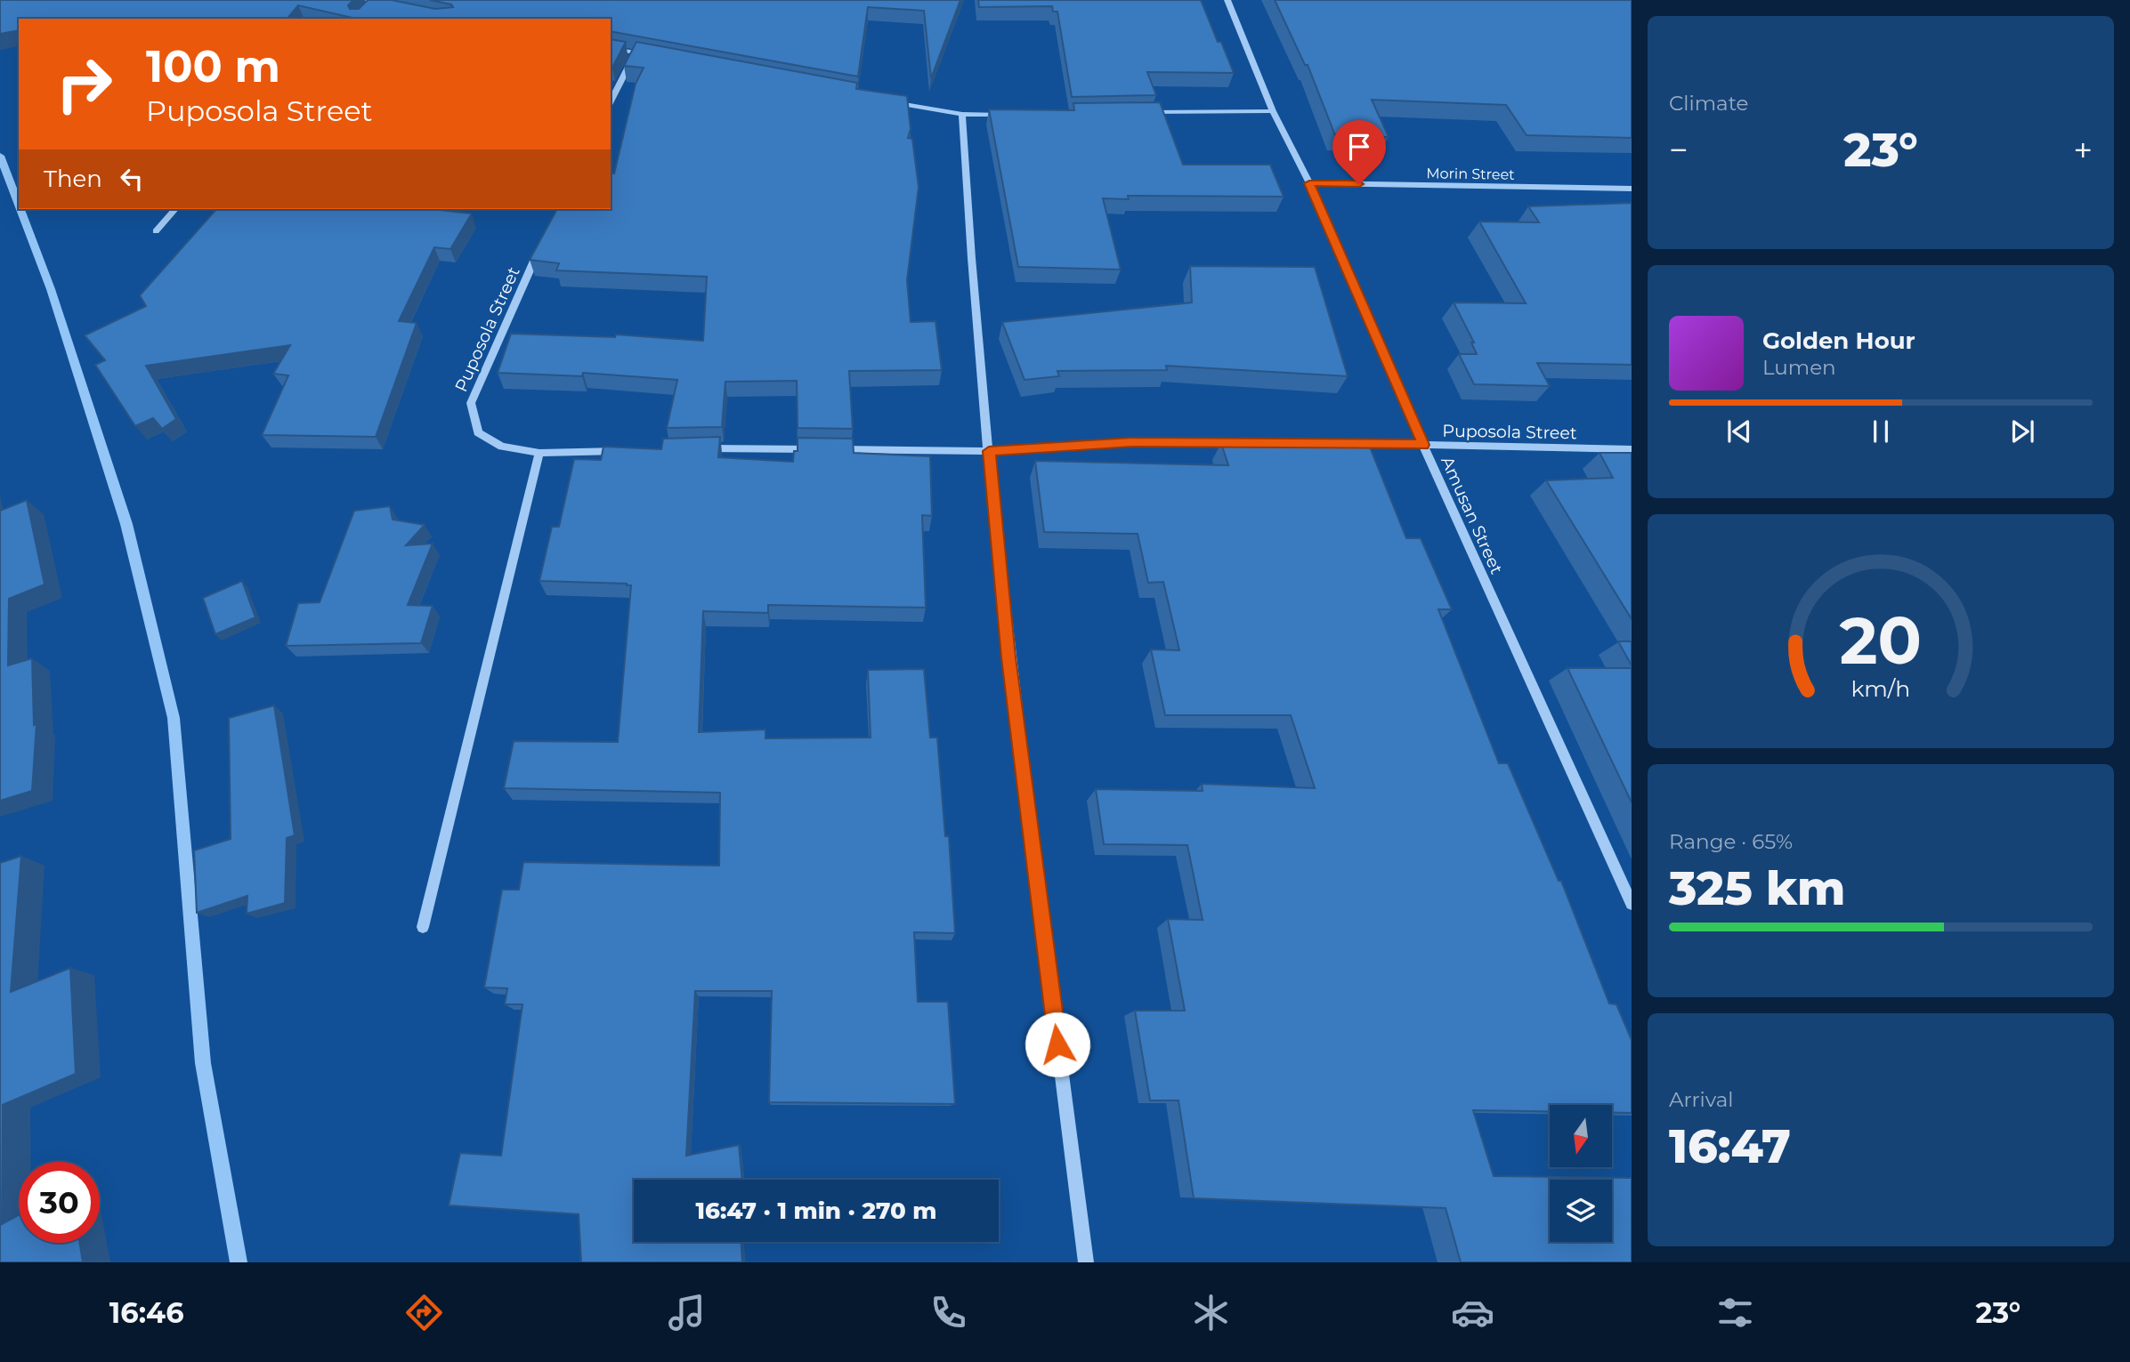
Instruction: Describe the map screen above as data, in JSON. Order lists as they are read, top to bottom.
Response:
{
  "streets": {
    "street": ["Morin Street", "Puposola Street", "Amusan Street"]
  },
  "crossings": [
    ["Morin Street", "Amusan Street"],
    ["Puposola Street", "Amusan Street"]
  ],
  "north": "bottom",
  "page": {
    "tile": [
      "Climate",
      ["Range · 65%", "325 km"],
      ["Arrival", "16:47"]
    ],
    "turn": ["100 m", "Puposola Street"],
    "heat": ["−", "23°", "+"],
    "then": "Then",
    "song": ["Golden Hour", "Lumen"],
    "limit": "30",
    "trip": "16:47 · 1 min · 270 m",
    "tabs": ["16:46", "23°"],
    "gauge": ["20", "km/h"]
  }
}
